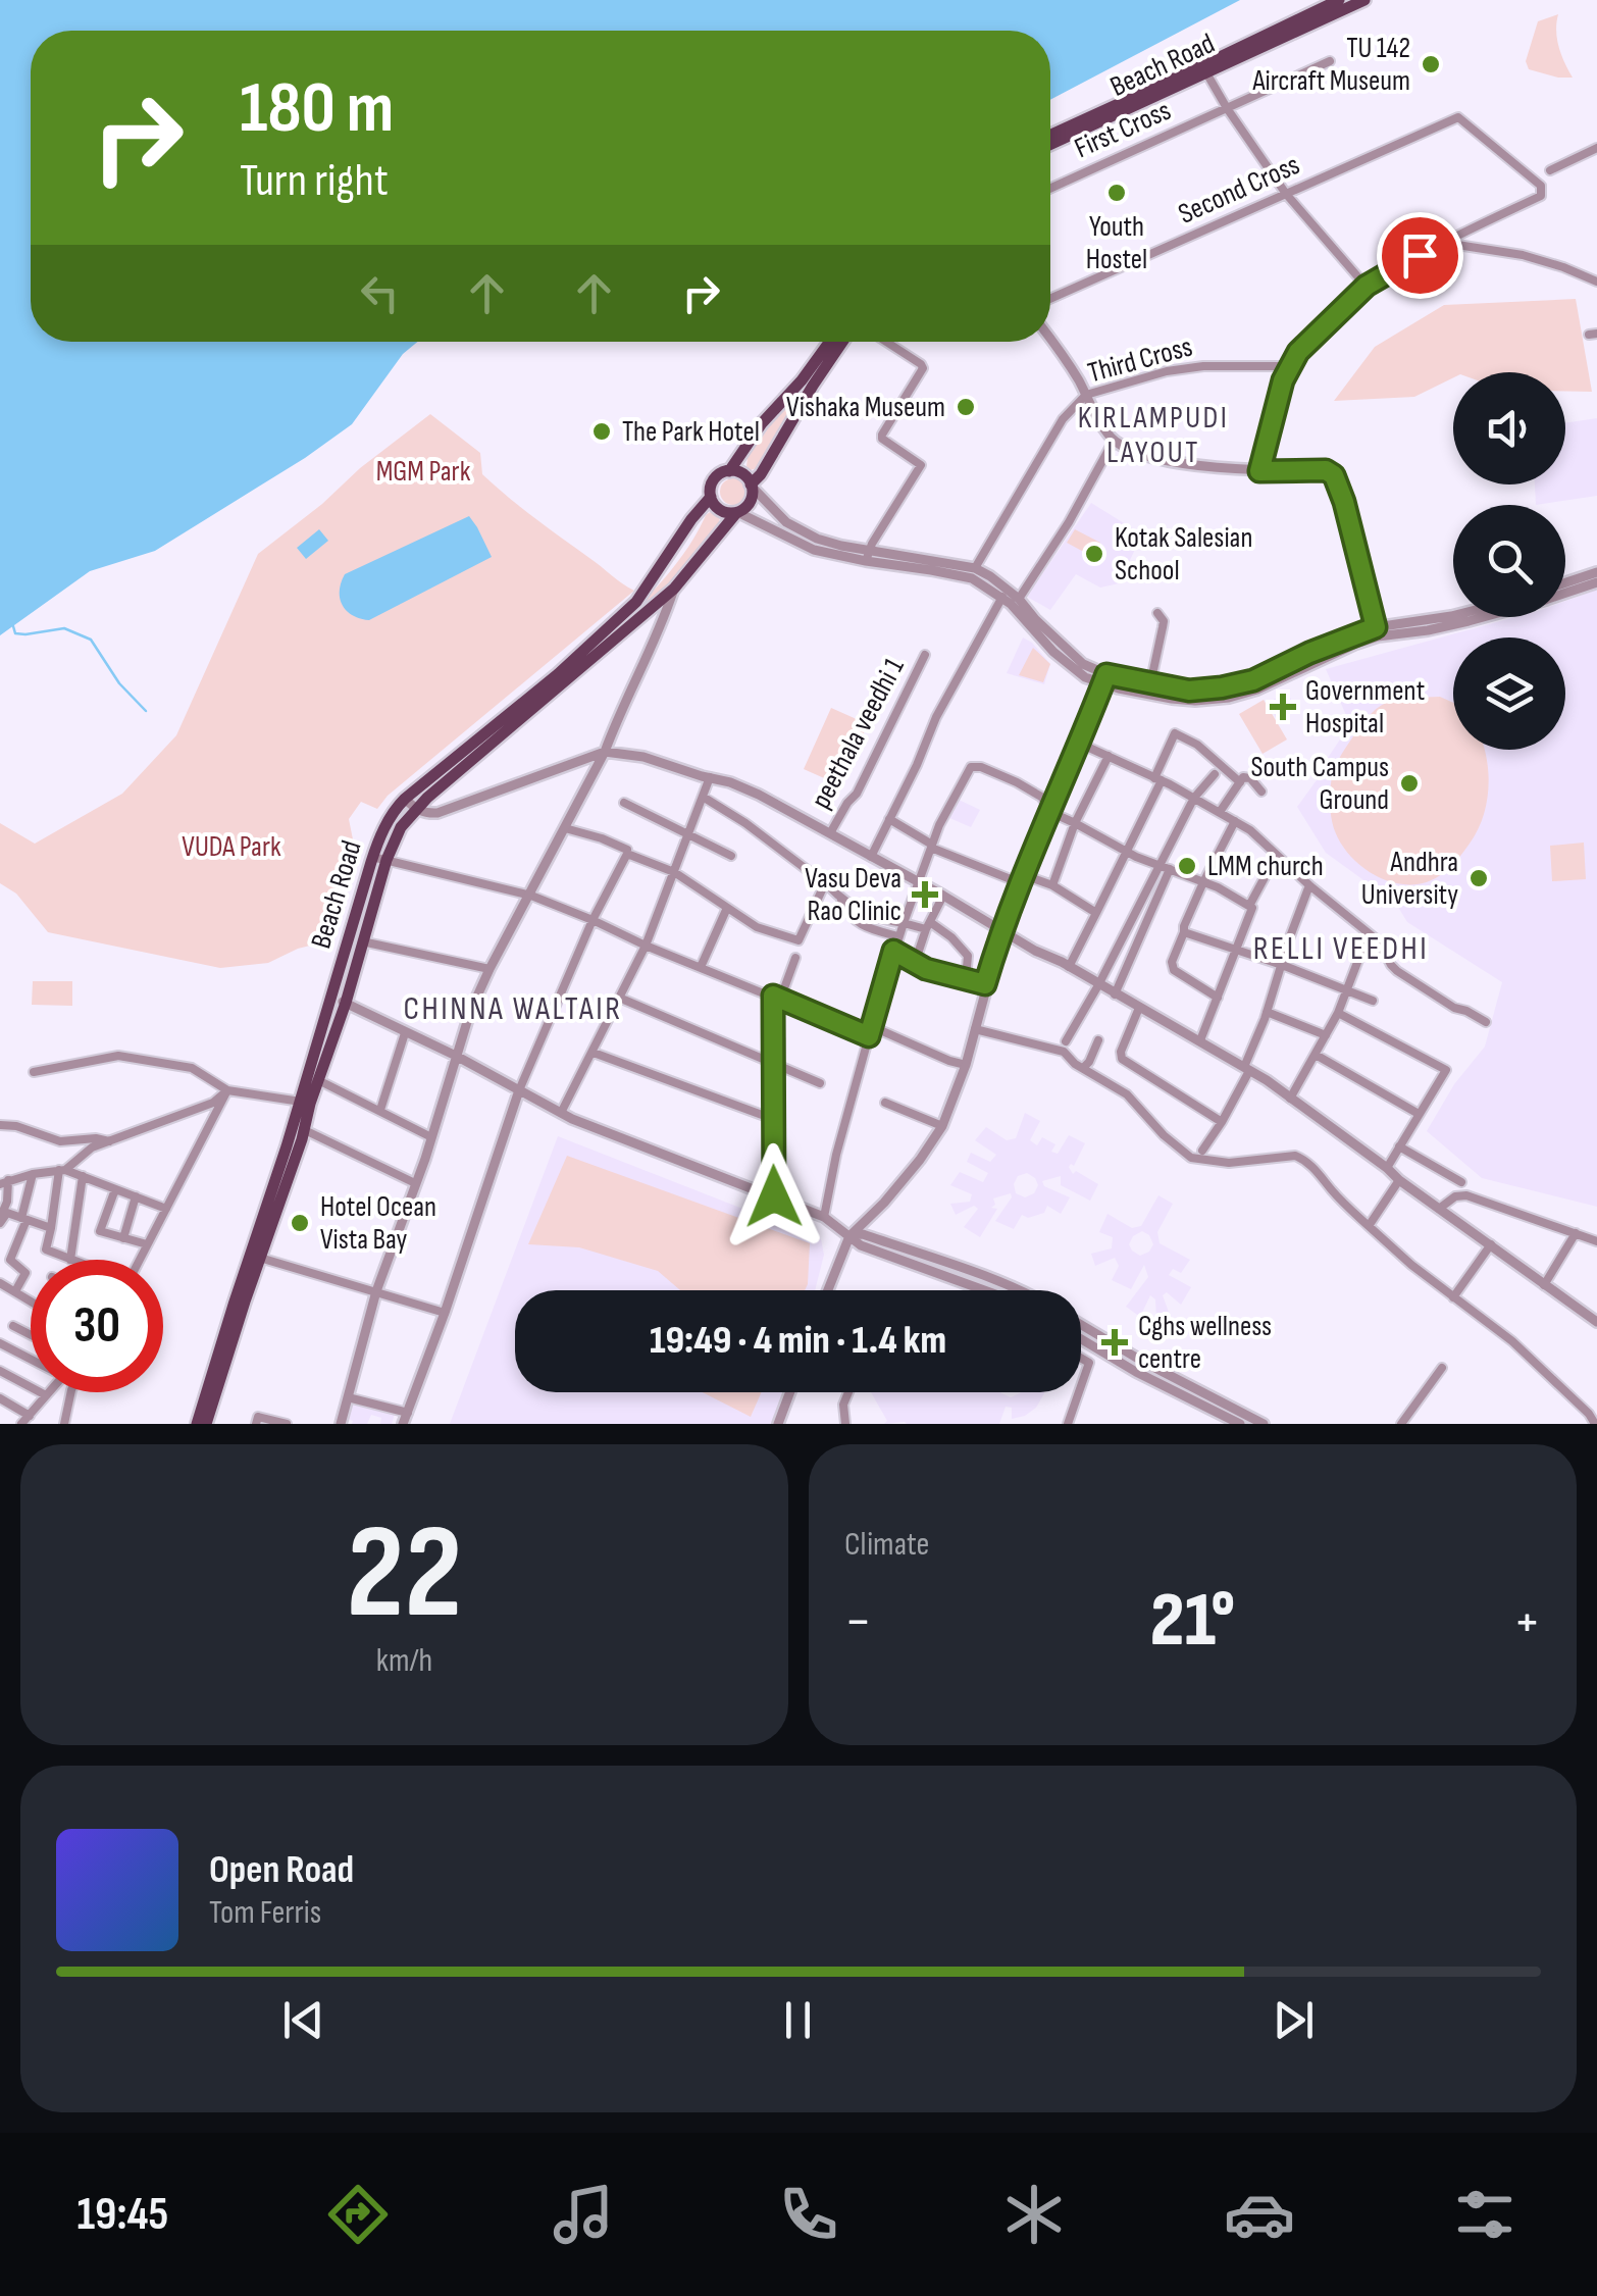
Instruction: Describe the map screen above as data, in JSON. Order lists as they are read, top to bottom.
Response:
{
  "streets": {
    "main road": ["Beach Road"],
    "street": [
      "First Cross",
      "Second Cross",
      "Third Cross",
      "peethala veedhi 1"
    ]
  },
  "districts": ["KIRLAMPUDI LAYOUT", "RELLI VEEDHI", "CHINNA WALTAIR"],
  "parks": ["MGM Park", "VUDA Park"],
  "places": {
    "other": [
      "TU 142 Aircraft Museum",
      "Youth Hostel",
      "Vishaka Museum",
      "The Park Hotel",
      "Kotak Salesian School",
      "South Campus Ground",
      "LMM church",
      "Andhra University",
      "Hotel Ocean Vista Bay"
    ],
    "health": ["Government Hospital", "Vasu Deva Rao Clinic", "Cghs wellness centre"]
  },
  "page": {
    "turn": ["180 m", "Turn right"],
    "limit": "30",
    "trip": "19:49 · 4 min · 1.4 km",
    "tile": [
      ["22", "km/h"],
      "Climate"
    ],
    "heat": ["−", "21°", "+"],
    "song": ["Open Road", "Tom Ferris"],
    "tabs": "19:45"
  }
}
